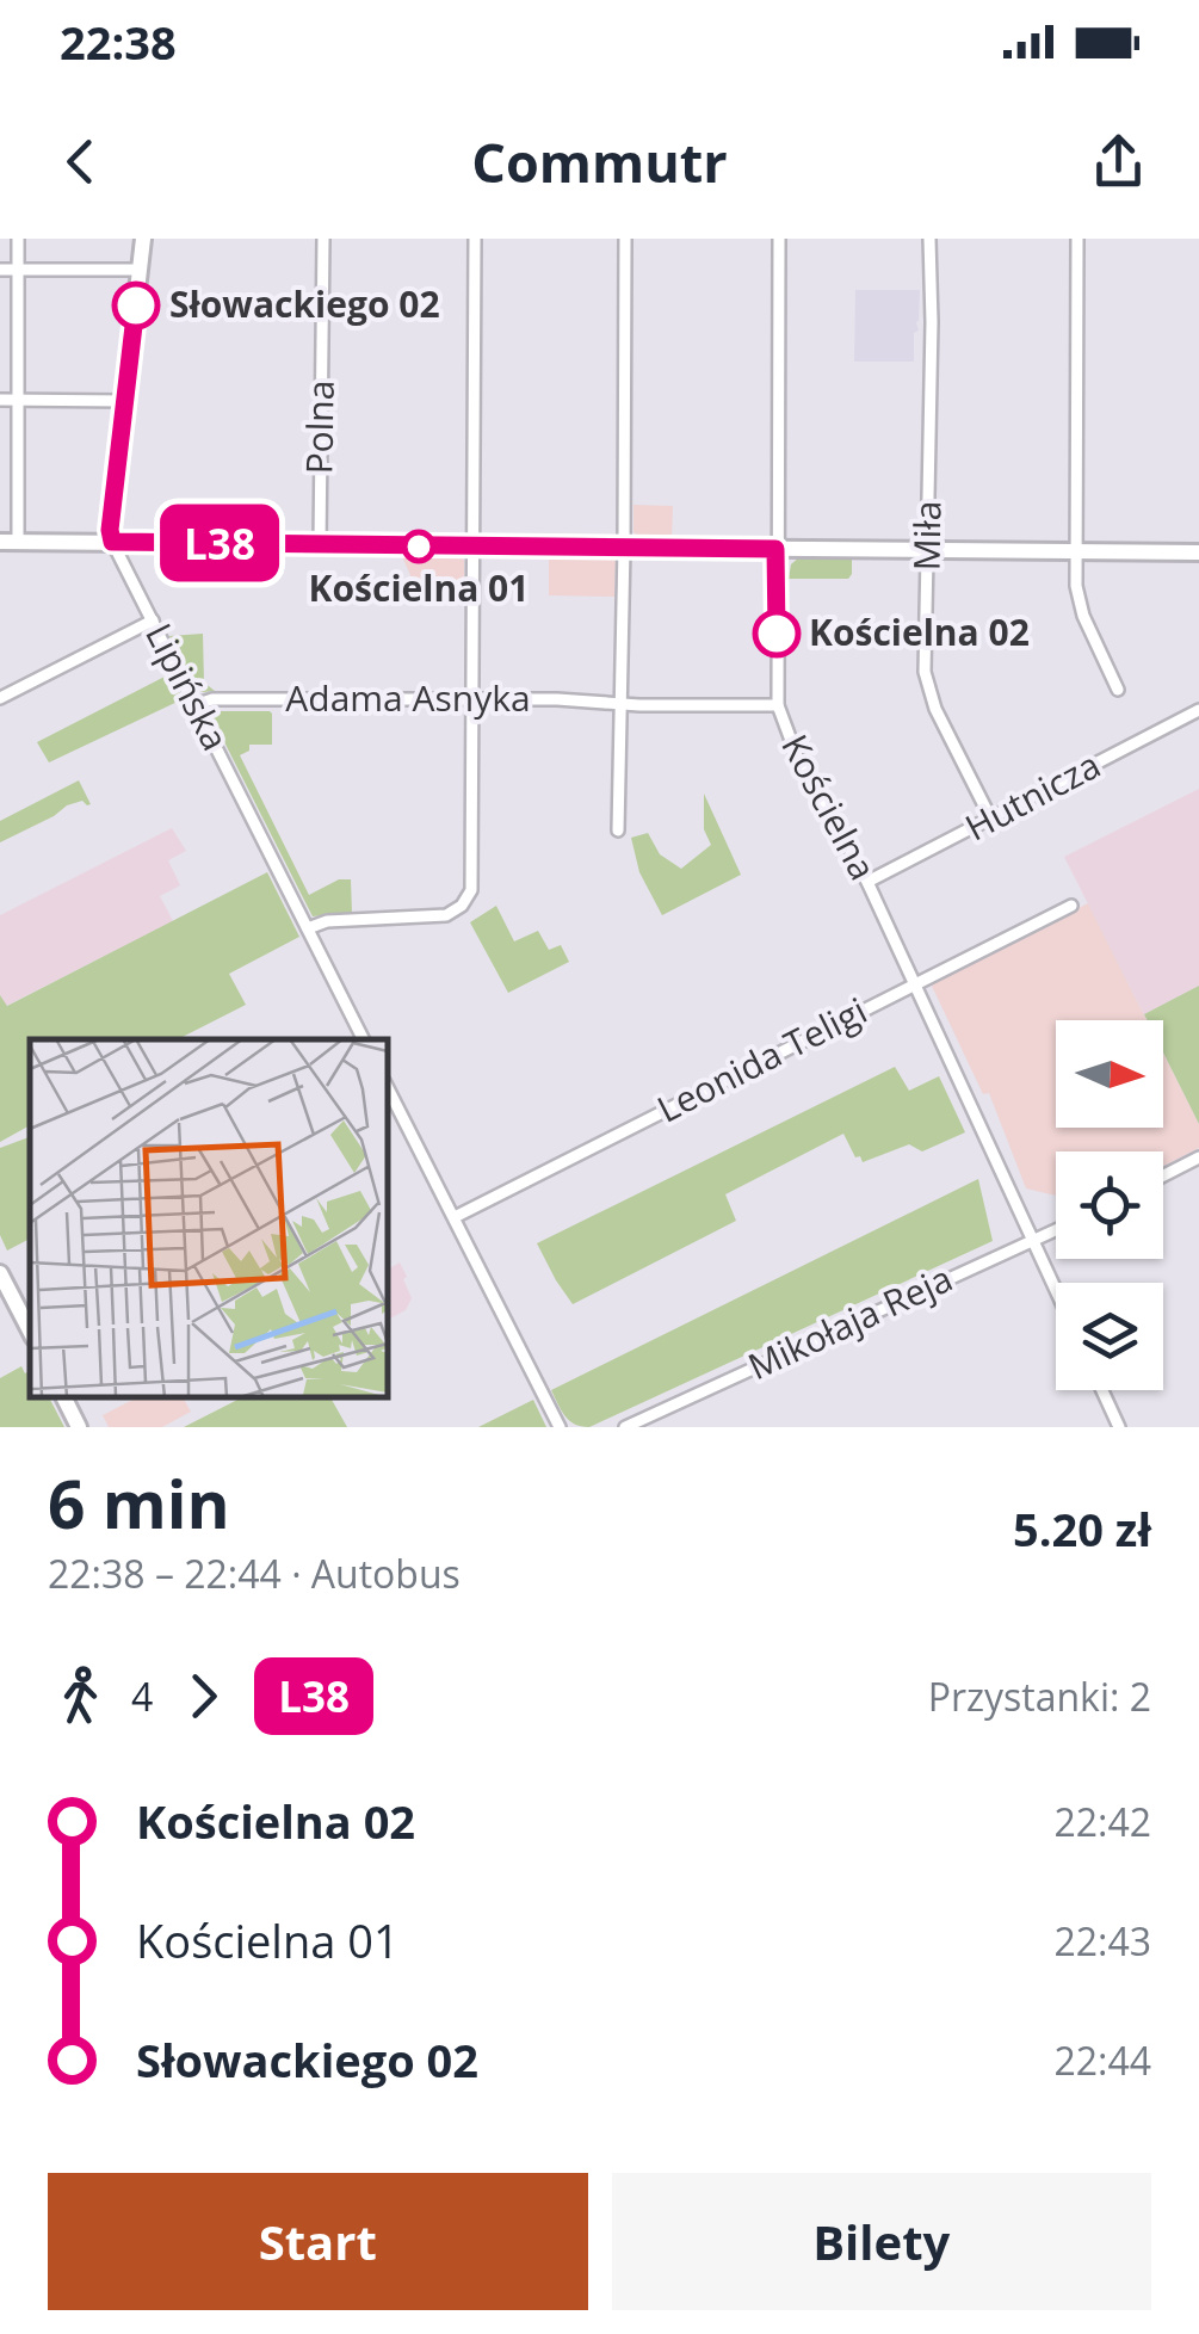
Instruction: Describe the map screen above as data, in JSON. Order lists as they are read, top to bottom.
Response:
{
  "streets": {
    "street": [
      "Polna",
      "Miła",
      "Lipińska",
      "Adama Asnyka",
      "Hutnicza",
      "Kościelna",
      "Leonida Teligi",
      "Mikołaja Reja"
    ]
  },
  "crossings": [
    ["Miła", "Hutnicza"],
    ["Lipińska", "Adama Asnyka"],
    ["Adama Asnyka", "Kościelna"],
    ["Hutnicza", "Kościelna"],
    ["Kościelna", "Leonida Teligi"],
    ["Kościelna", "Mikołaja Reja"]
  ],
  "places": ["Słowackiego 02", "Kościelna 01", "Kościelna 02"],
  "lines": ["bus line L38"],
  "north": "right",
  "page": {
    "status": "22:38",
    "header": "Commutr",
    "on_map": "L38",
    "heading": ["6 min", "22:38 – 22:44 · Autobus", "5.20 zł"],
    "legs": ["4", "L38", "Przystanki: 2"],
    "list": [
      {
        "name": "Kościelna 02",
        "value": "22:42"
      },
      {
        "name": "Kościelna 01",
        "value": "22:43"
      },
      {
        "name": "Słowackiego 02",
        "value": "22:44"
      }
    ],
    "buttons": ["Start", "Bilety"]
  }
}
